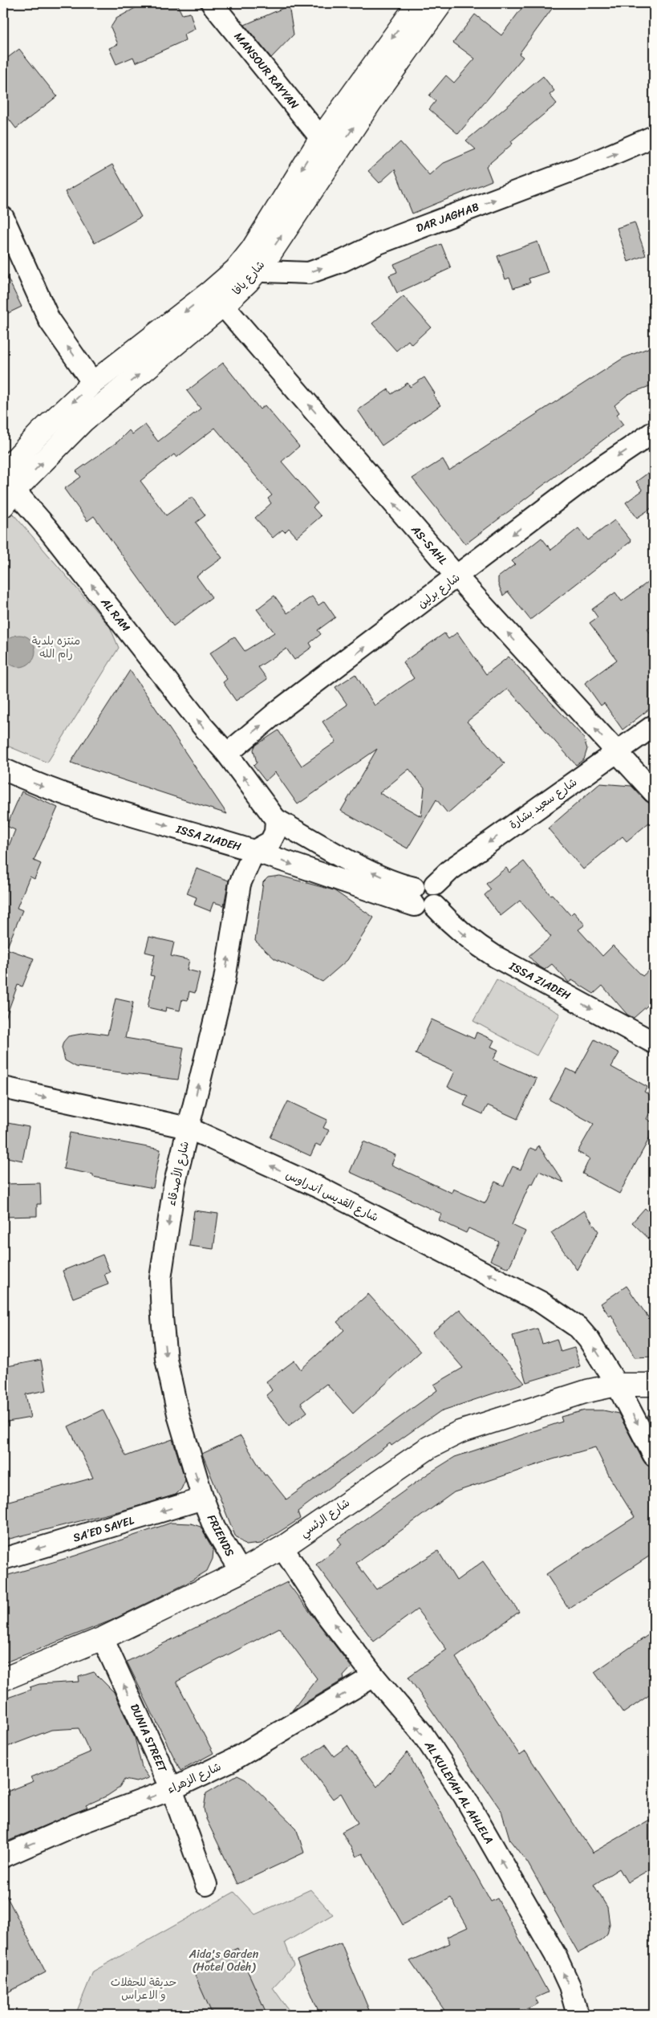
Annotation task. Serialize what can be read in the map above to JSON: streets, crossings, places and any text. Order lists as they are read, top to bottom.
{
  "streets": {
    "main road": ["شارع يافا", "شارع الرئسي"],
    "street": [
      "MANSOUR RAYYAN",
      "DAR JAGHAB",
      "AS-SAHL",
      "شارع برلين",
      "AL RAM",
      "شارع سعيد بشارة",
      "ISSA ZIADEH",
      "شارع الأصدقاء",
      "شارع القديس أندراوس",
      "SA’ED SAYEL",
      "FRIENDS",
      "DUNIA STREET",
      "شارع الزهراء",
      "AL KULEYAH AL AHLELA"
    ]
  },
  "crossings": [
    ["MANSOUR RAYYAN", "شارع يافا"],
    ["DAR JAGHAB", "شارع يافا"],
    ["شارع يافا", "AS-SAHL"],
    ["شارع يافا", "AL RAM"],
    ["AS-SAHL", "شارع برلين"],
    ["AS-SAHL", "شارع سعيد بشارة"],
    ["شارع برلين", "AL RAM"],
    ["شارع سعيد بشارة", "ISSA ZIADEH"],
    ["ISSA ZIADEH", "شارع الأصدقاء"],
    ["شارع الأصدقاء", "شارع القديس أندراوس"],
    ["شارع الأصدقاء", "SA’ED SAYEL"],
    ["شارع الأصدقاء", "FRIENDS"],
    ["شارع القديس أندراوس", "شارع الرئسي"],
    ["شارع الرئسي", "FRIENDS"],
    ["شارع الرئسي", "DUNIA STREET"],
    ["شارع الرئسي", "AL KULEYAH AL AHLELA"],
    ["SA’ED SAYEL", "FRIENDS"],
    ["DUNIA STREET", "شارع الزهراء"],
    ["شارع الزهراء", "AL KULEYAH AL AHLELA"]
  ],
  "one_way": [
    "DAR JAGHAB",
    "AS-SAHL",
    "AL RAM",
    "شارع سعيد بشارة",
    "ISSA ZIADEH",
    "SA’ED SAYEL",
    "DUNIA STREET",
    "شارع الزهراء",
    "AL KULEYAH AL AHLELA"
  ],
  "parks": ["منتزه بلدية رام الله", "Aida's Garden (Hotel Odeh)", "حديقة للحفلات و الاعراس"]
}
